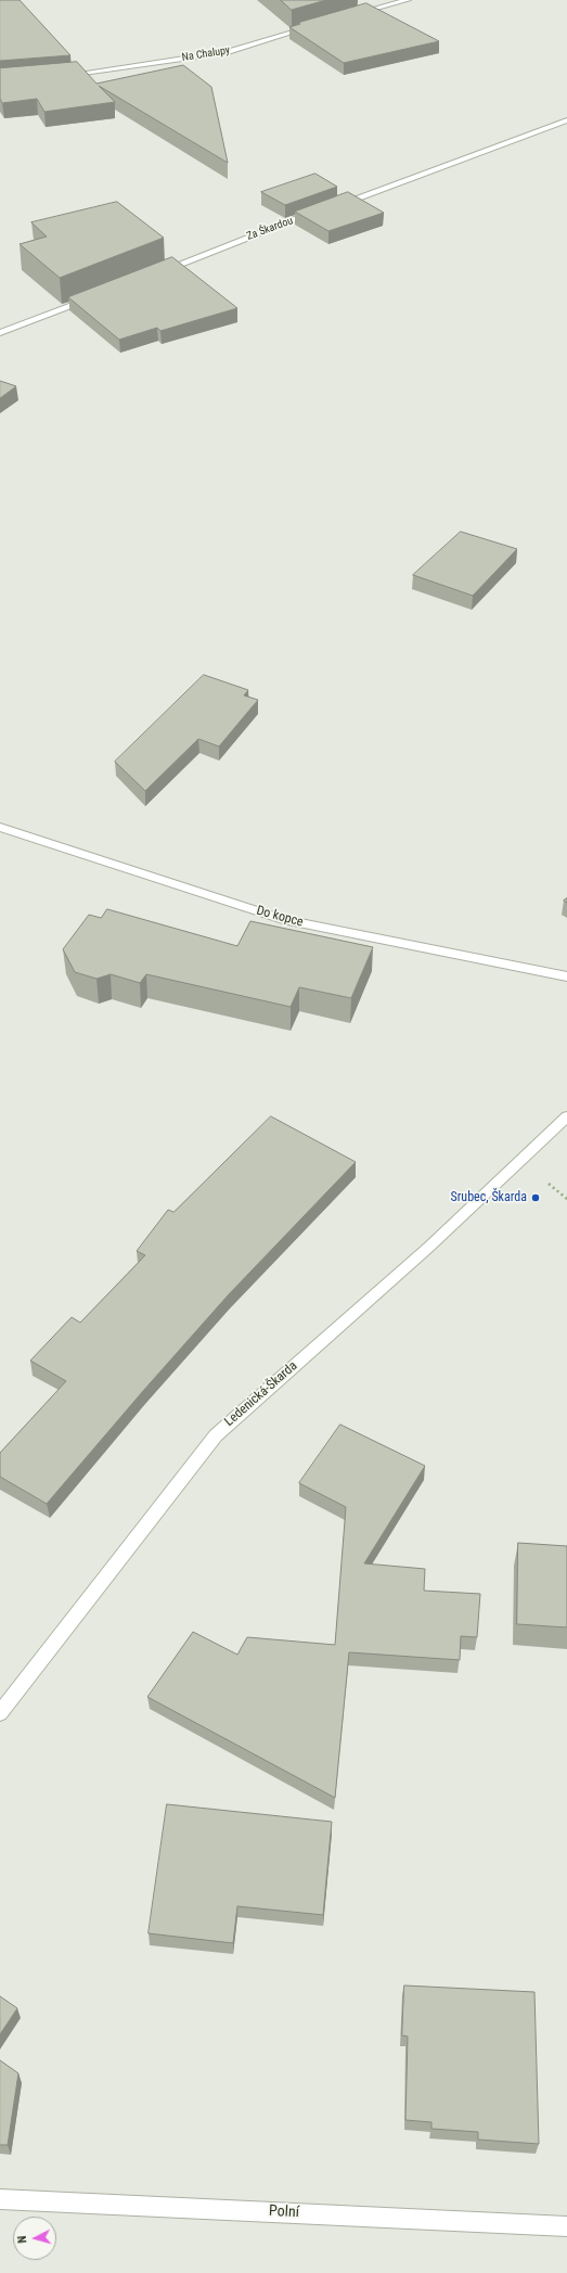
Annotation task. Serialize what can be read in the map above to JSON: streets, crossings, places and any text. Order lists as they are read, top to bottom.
{
  "streets": {
    "street": [
      "Na Chalupy",
      "Za Škardou",
      "Do kopce",
      "Ledenická-Škarda",
      "Polní"
    ]
  },
  "places": ["Srubec, Škarda"],
  "north": "left"
}
